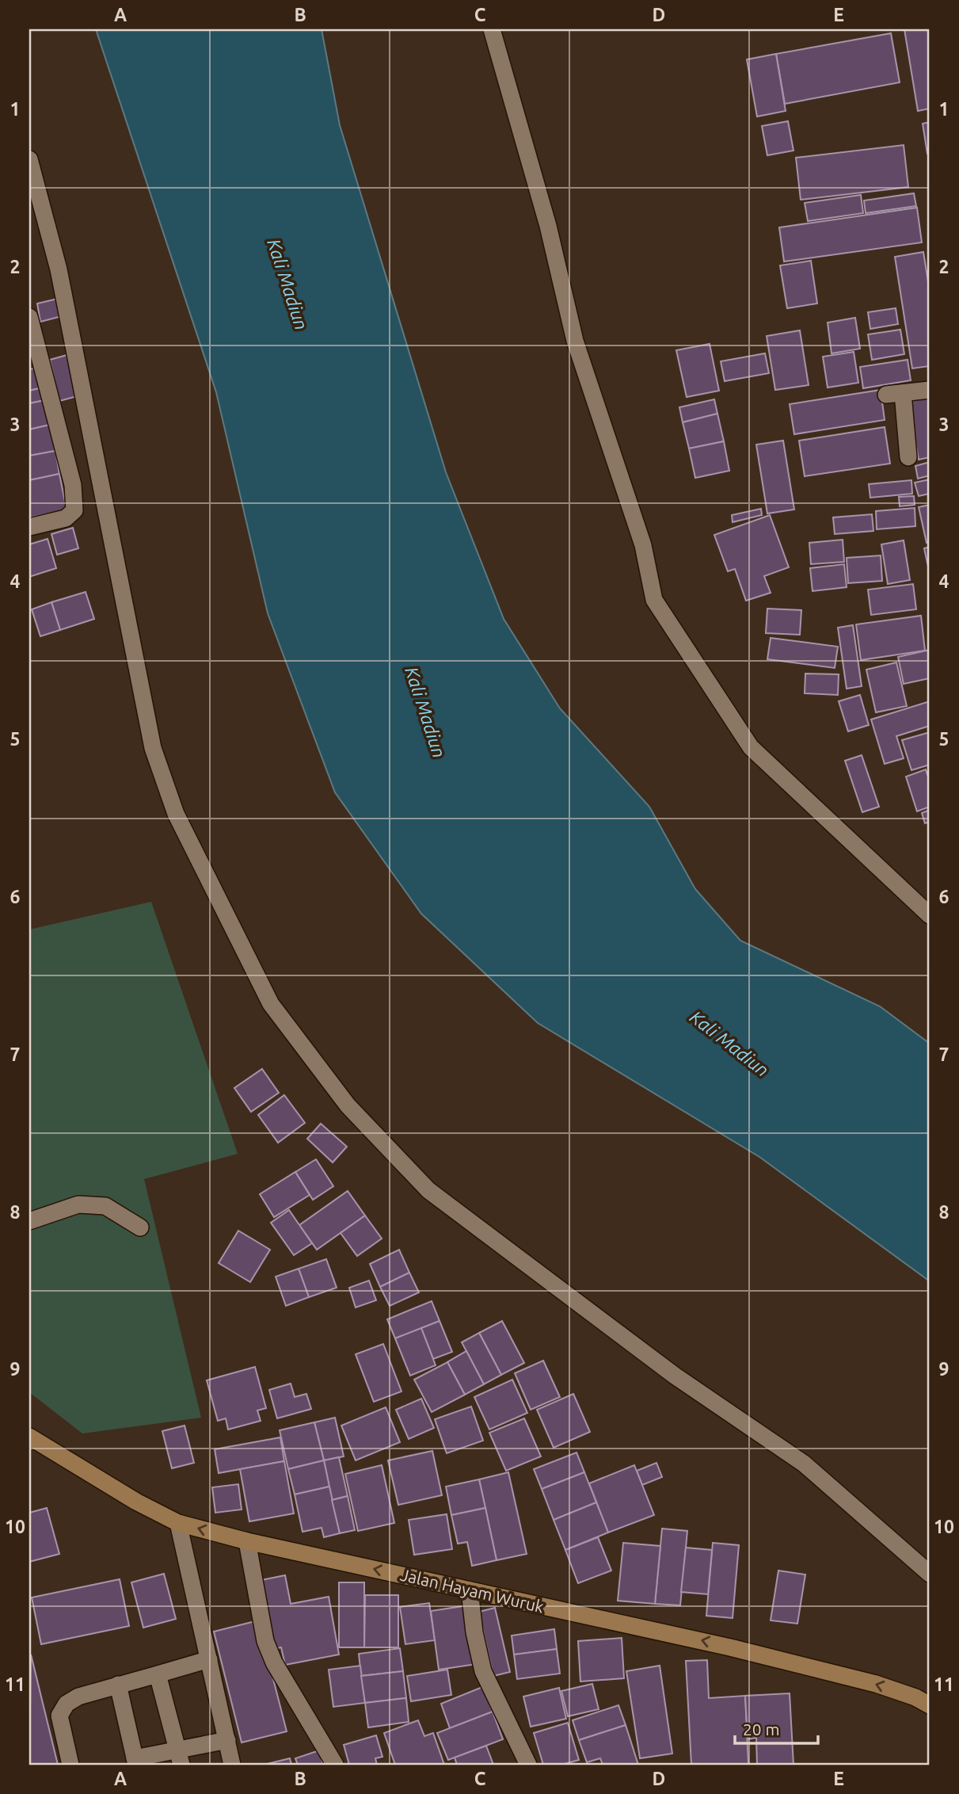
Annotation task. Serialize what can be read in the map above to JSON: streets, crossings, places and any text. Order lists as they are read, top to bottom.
{
  "streets": {
    "main road": ["Jalan Hayam Wuruk"]
  },
  "one_way": ["Jalan Hayam Wuruk"],
  "water": ["Kali Madiun"],
  "scale_bar": "20 m",
  "grid": {
    "columns": [
      "A",
      "B",
      "C",
      "D",
      "E"
    ],
    "rows": [
      "1",
      "2",
      "3",
      "4",
      "5",
      "6",
      "7",
      "8",
      "9",
      "10",
      "11"
    ]
  }
}
